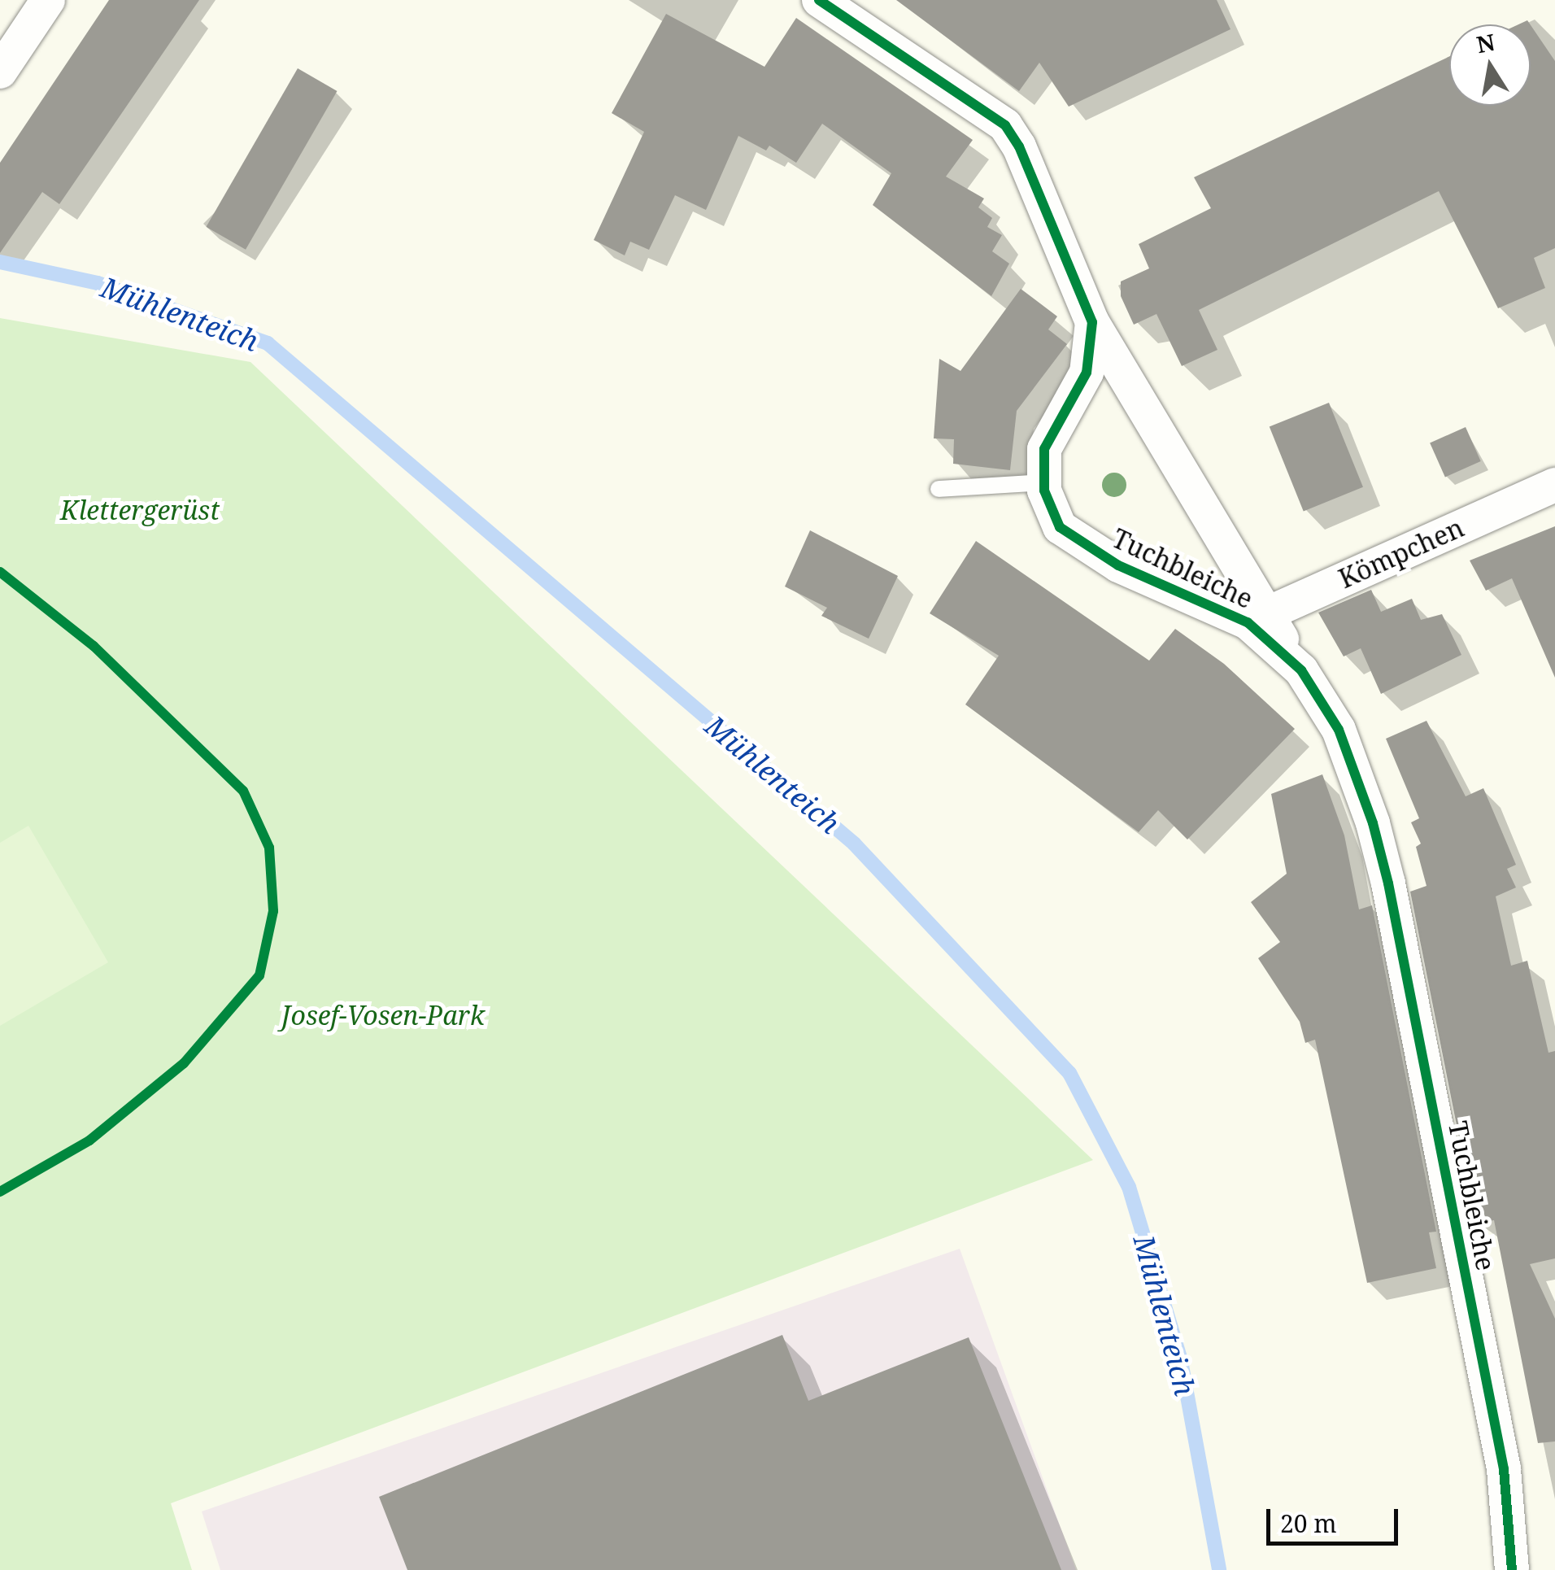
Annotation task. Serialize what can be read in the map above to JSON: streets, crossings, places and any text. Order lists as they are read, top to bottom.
{
  "streets": {
    "street": ["Kömpchen", "Tuchbleiche"]
  },
  "crossings": [
    ["Kömpchen", "Tuchbleiche"]
  ],
  "water": ["Mühlenteich"],
  "parks": ["Klettergerüst", "Josef-Vosen-Park"],
  "scale_bar": "20 m",
  "north": "top"
}
